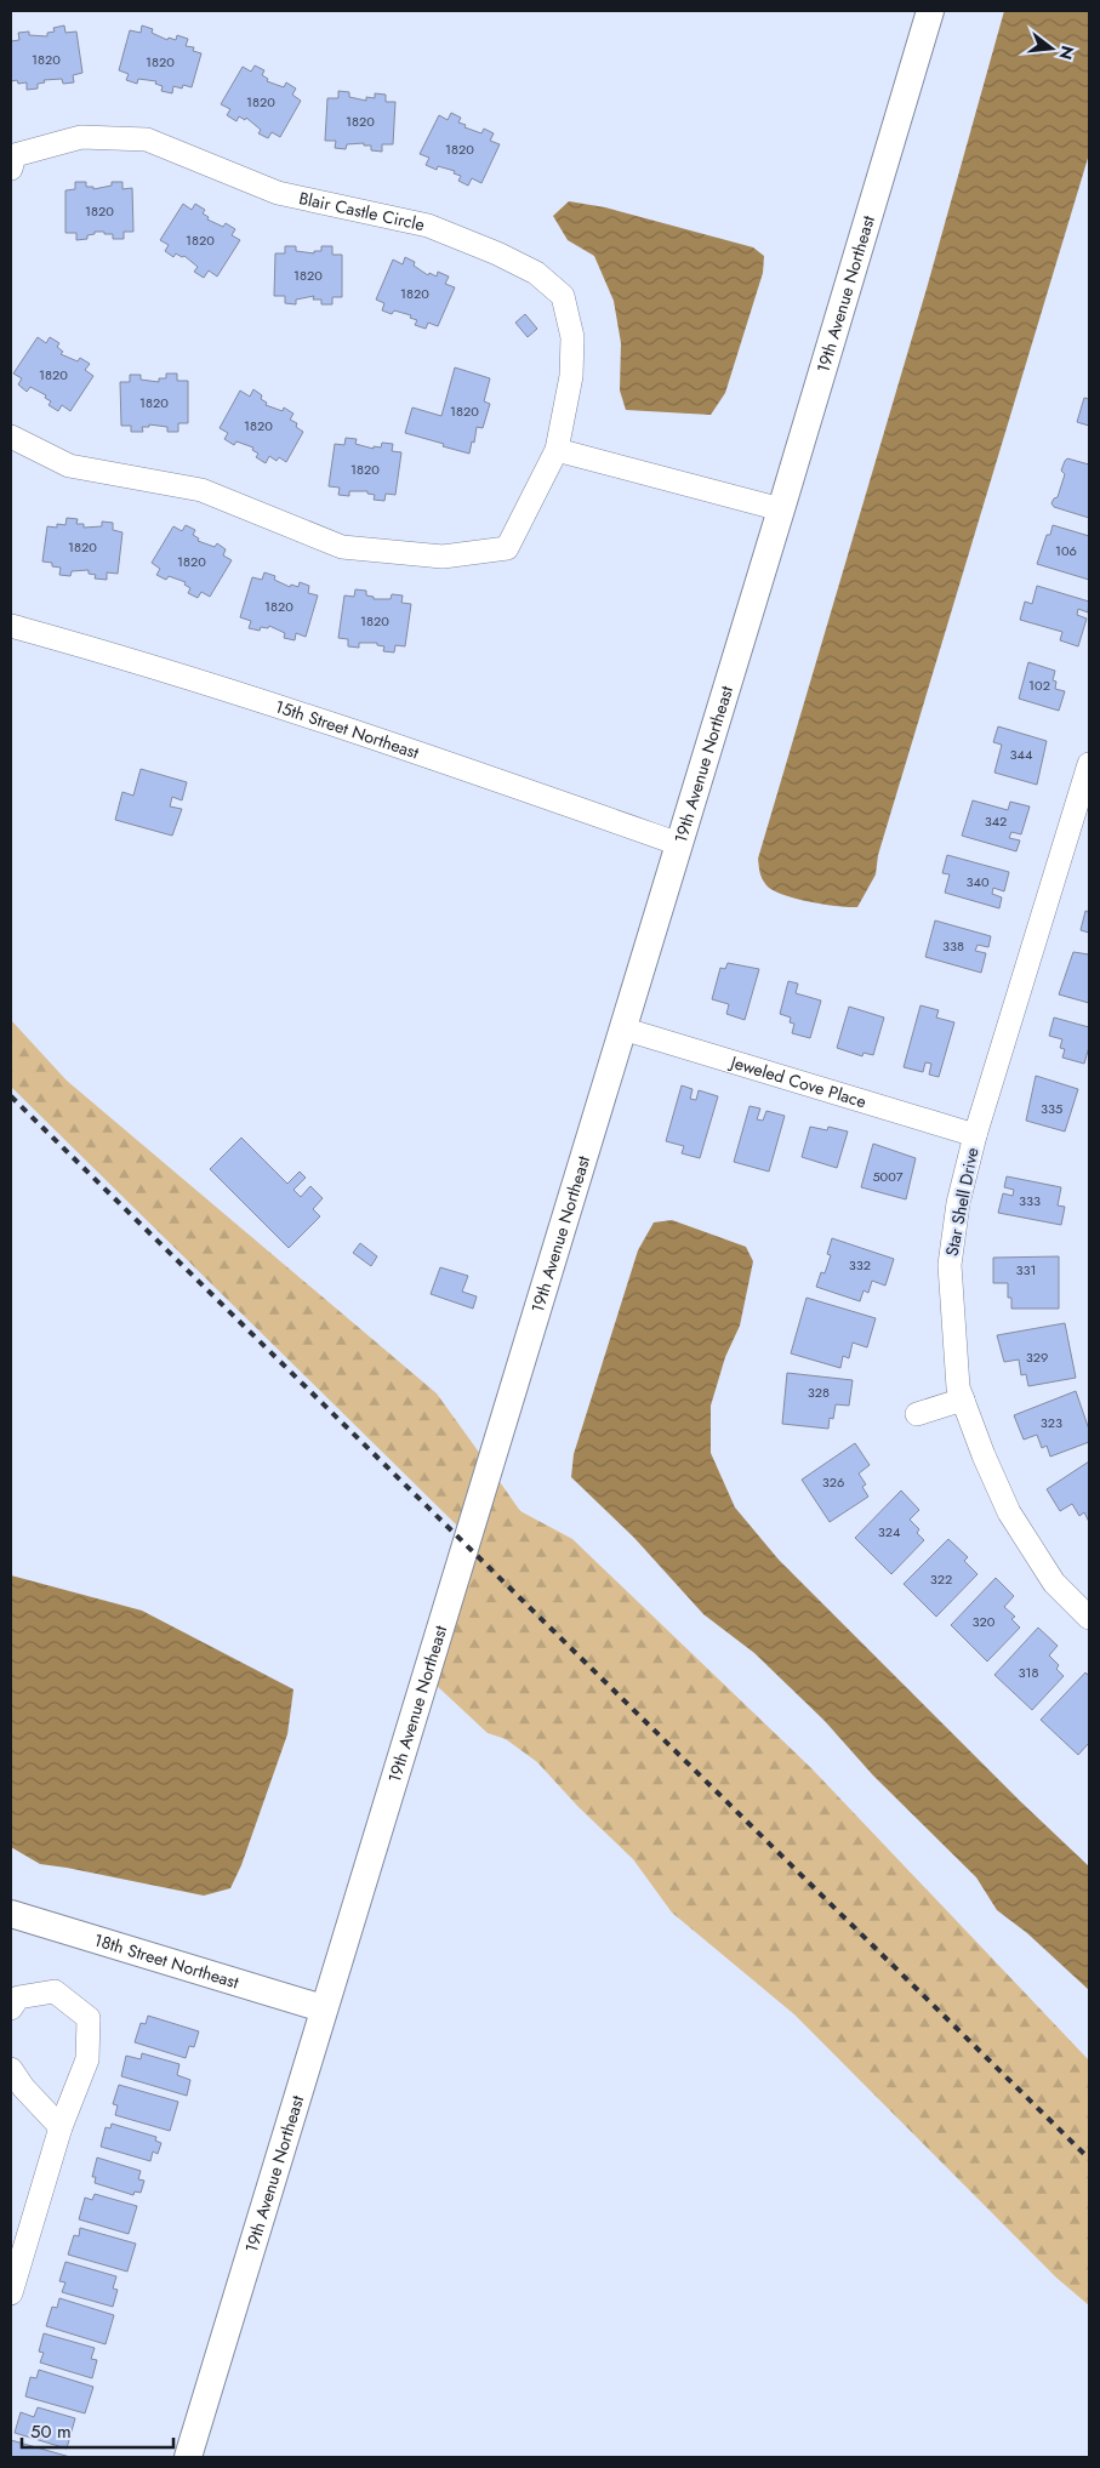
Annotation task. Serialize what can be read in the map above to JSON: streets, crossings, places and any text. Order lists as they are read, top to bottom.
{
  "streets": {
    "street": [
      "Blair Castle Circle",
      "19th Avenue Northeast",
      "15th Street Northeast",
      "Jeweled Cove Place",
      "Star Shell Drive",
      "18th Street Northeast"
    ]
  },
  "crossings": [
    ["19th Avenue Northeast", "15th Street Northeast"],
    ["19th Avenue Northeast", "Jeweled Cove Place"],
    ["19th Avenue Northeast", "18th Street Northeast"],
    ["Jeweled Cove Place", "Star Shell Drive"]
  ],
  "house_numbers": [
    "1820",
    "1820",
    "1820",
    "1820",
    "1820",
    "1820",
    "1820",
    "1820",
    "1820",
    "1820",
    "1820",
    "1820",
    "1820",
    "1820",
    "1820",
    "106",
    "1820",
    "1820",
    "1820",
    "102",
    "344",
    "342",
    "340",
    "338",
    "335",
    "5007",
    "333",
    "332",
    "331",
    "329",
    "328",
    "323",
    "326",
    "324",
    "322",
    "320",
    "318"
  ],
  "scale_bar": "50 m",
  "north": "right"
}
